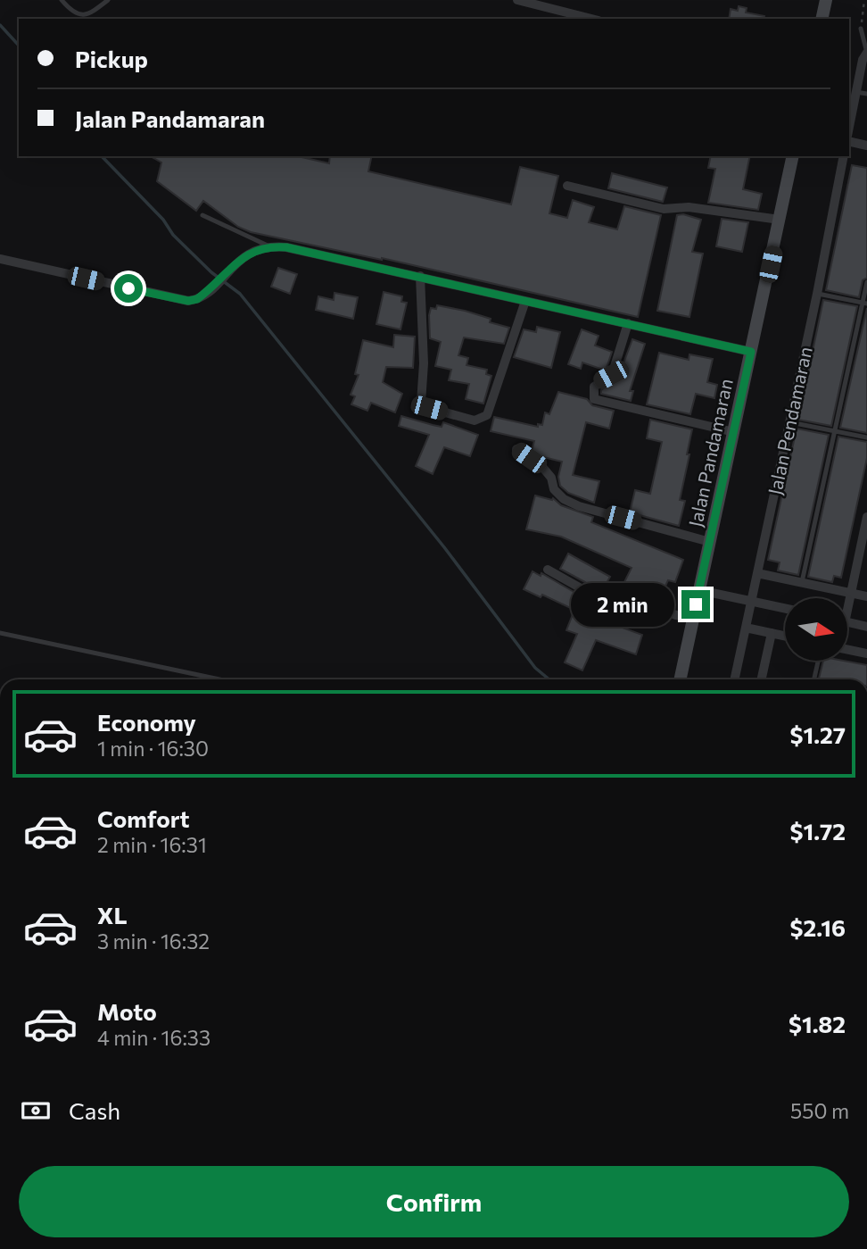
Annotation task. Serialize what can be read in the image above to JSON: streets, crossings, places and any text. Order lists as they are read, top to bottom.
{
  "streets": {
    "main road": ["Jalan Pandamaran"],
    "street": ["Jalan Pendamaran"]
  },
  "north": "right",
  "page": {
    "banner": ["Pickup", "Jalan Pandamaran"],
    "bubble": "2 min",
    "list": [
      {
        "name": "Economy",
        "note": "1 min · 16:30",
        "value": "$1.27"
      },
      {
        "name": "Comfort",
        "note": "2 min · 16:31",
        "value": "$1.72"
      },
      {
        "name": "XL",
        "note": "3 min · 16:32",
        "value": "$2.16"
      },
      {
        "name": "Moto",
        "note": "4 min · 16:33",
        "value": "$1.82"
      }
    ],
    "pay": ["Cash", "550 m"],
    "buttons": "Confirm"
  }
}
